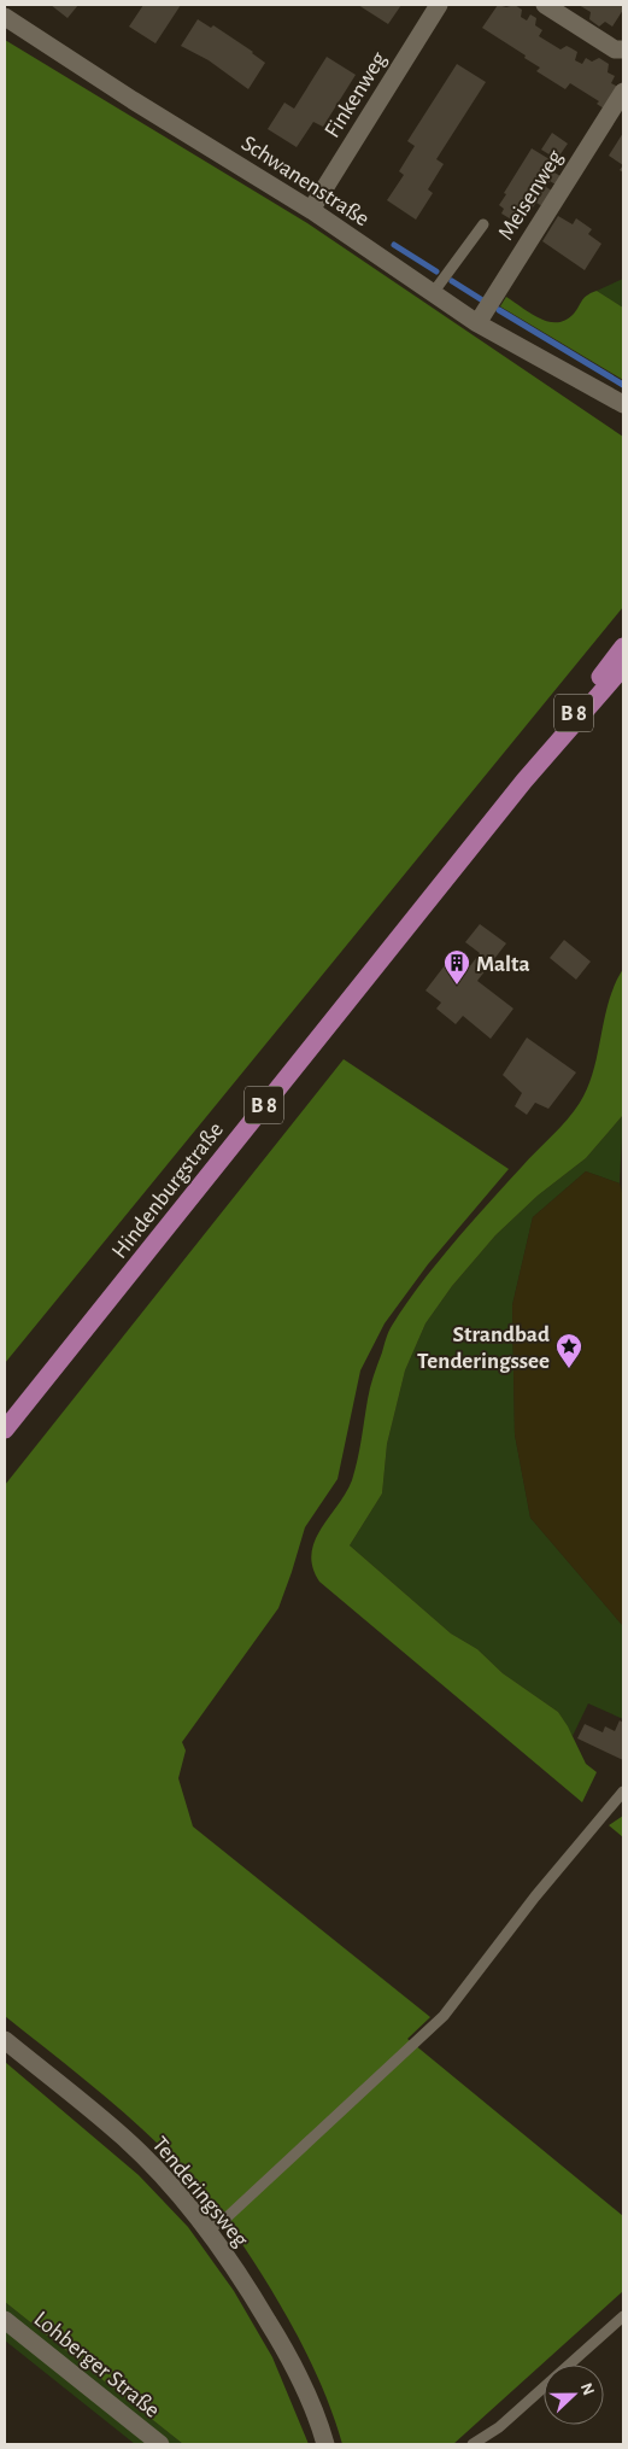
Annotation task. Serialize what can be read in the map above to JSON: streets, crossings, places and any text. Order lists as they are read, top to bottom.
{
  "streets": {
    "main road": ["B 8", "Hindenburgstraße"],
    "street": [
      "Finkenweg",
      "Schwanenstraße",
      "Meisenweg",
      "Tenderingsweg",
      "Lohberger Straße"
    ]
  },
  "crossings": [
    ["Finkenweg", "Schwanenstraße"],
    ["Schwanenstraße", "Meisenweg"]
  ],
  "places": {
    "building": ["Malta"],
    "place": ["Strandbad Tenderingssee"]
  },
  "north": "right"
}
